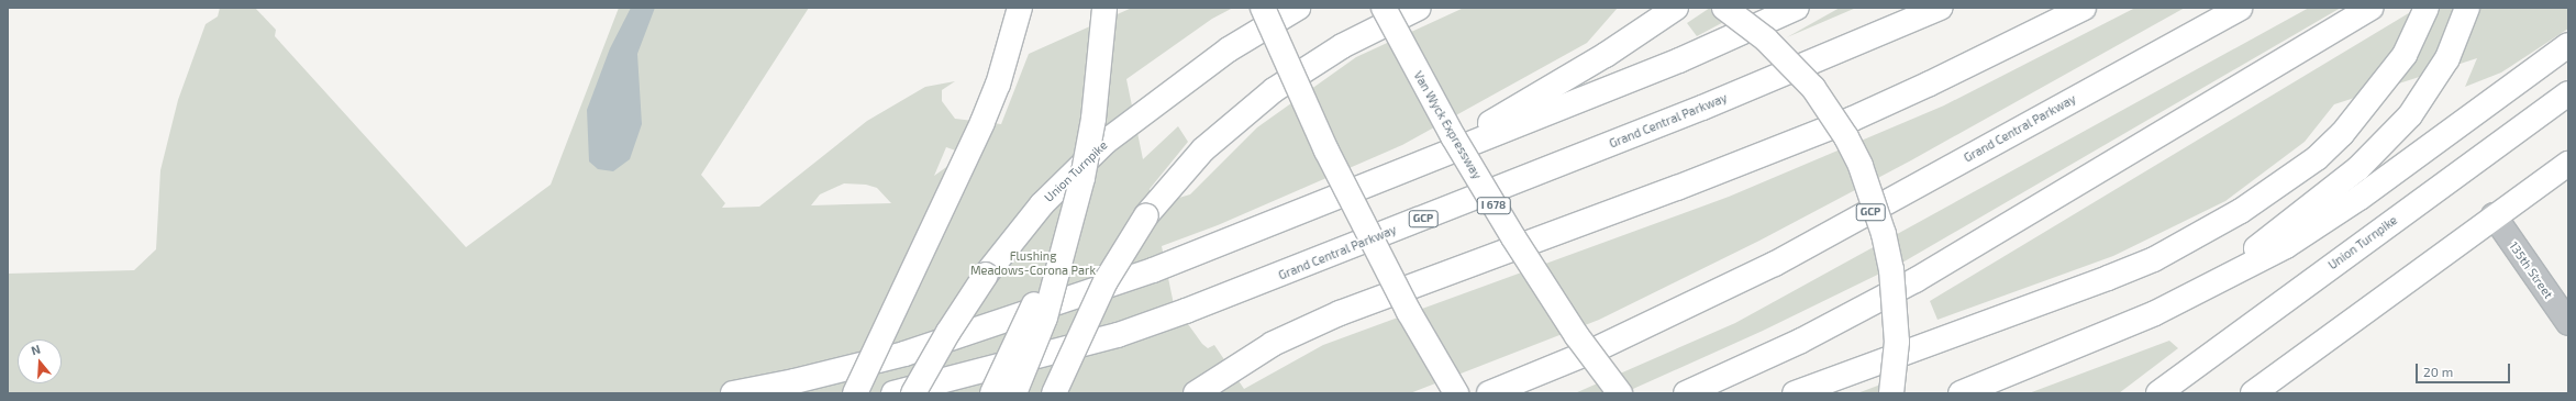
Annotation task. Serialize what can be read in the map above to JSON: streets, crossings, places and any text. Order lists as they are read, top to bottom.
{
  "streets": {
    "main road": [
      "Grand Central Parkway",
      "Van Wyck Expressway",
      "Union Turnpike",
      "I 678",
      "GCP"
    ],
    "street": ["135th Street"]
  },
  "parks": ["Flushing Meadows-Corona Park"],
  "scale_bar": "20 m",
  "north": "top"
}
